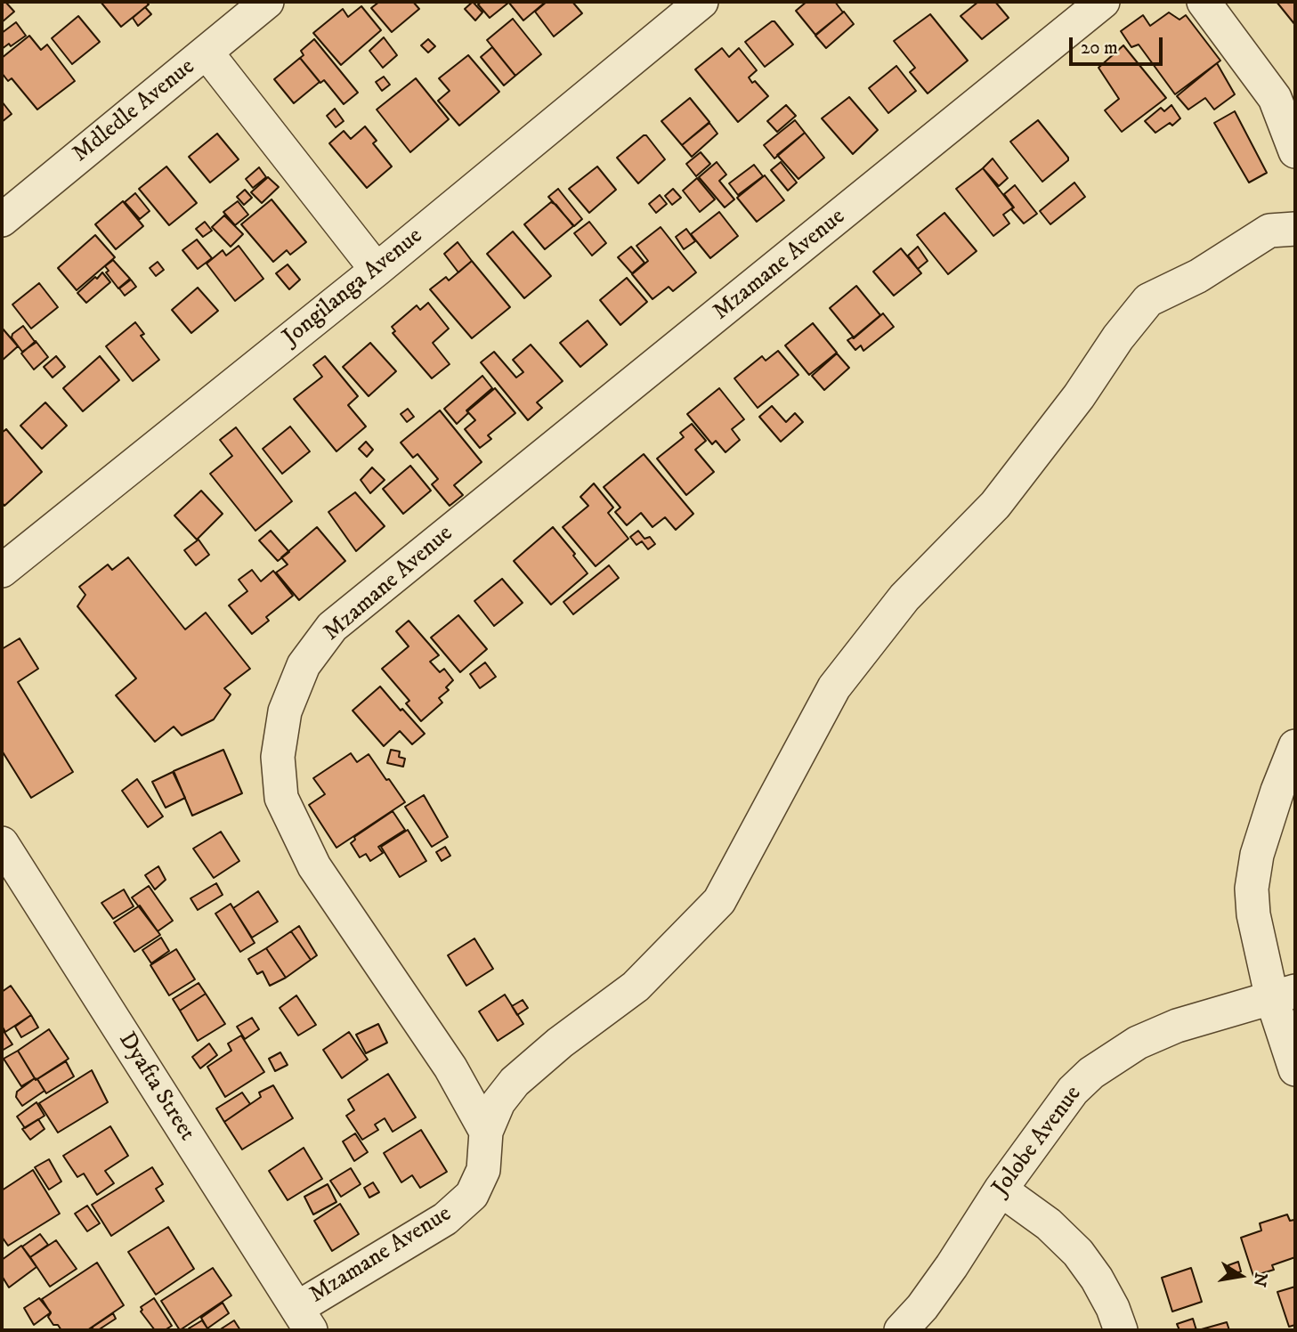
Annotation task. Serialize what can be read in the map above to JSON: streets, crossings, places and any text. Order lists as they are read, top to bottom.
{
  "streets": {
    "street": [
      "Mdledle Avenue",
      "Mzamane Avenue",
      "Jongilanga Avenue",
      "Dyafta Street",
      "Jolobe Avenue"
    ]
  },
  "crossings": [
    ["Mzamane Avenue", "Dyafta Street"]
  ],
  "scale_bar": "20 m",
  "north": "right"
}
